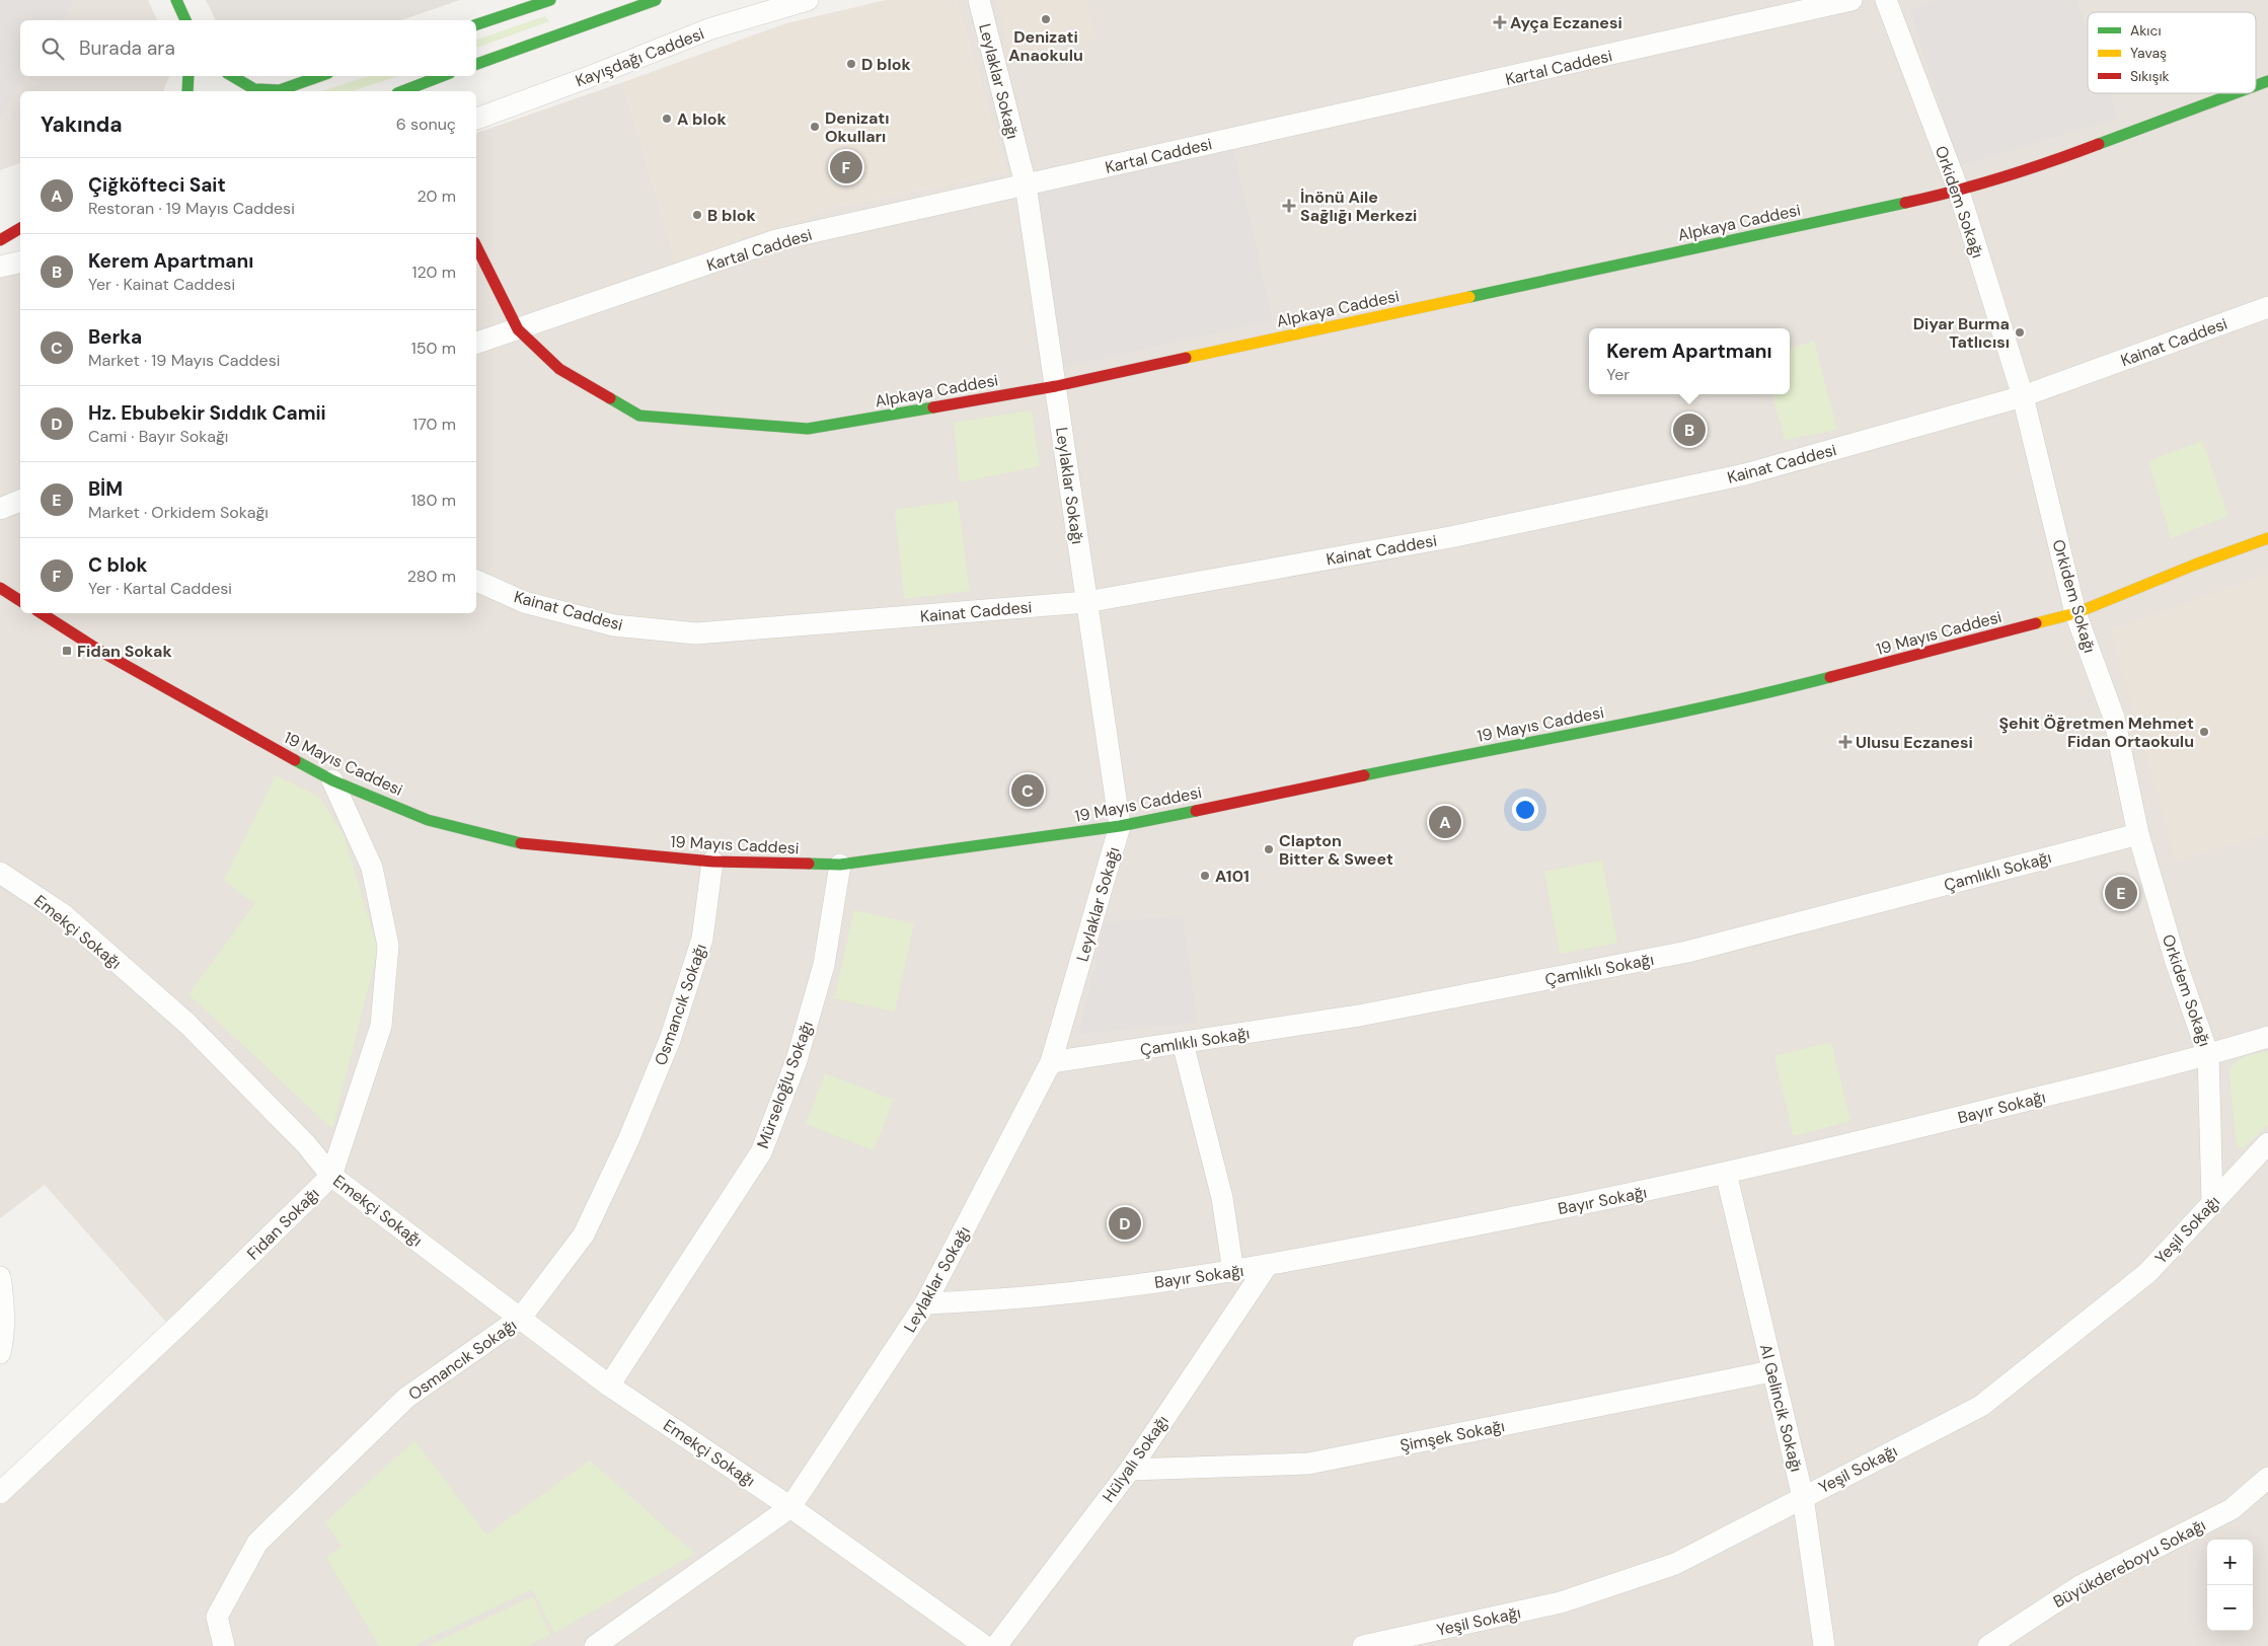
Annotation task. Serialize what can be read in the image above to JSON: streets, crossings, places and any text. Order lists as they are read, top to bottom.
{
  "streets": {
    "street": [
      "Kayışdağı Caddesi",
      "Kartal Caddesi",
      "Leylaklar Sokağı",
      "Orkidem Sokağı",
      "Alpkaya Caddesi",
      "Kainat Caddesi",
      "19 Mayıs Caddesi",
      "Çamlıklı Sokağı",
      "Emekçi Sokağı",
      "Osmancık Sokağı",
      "Mürseloğlu Sokağı",
      "Bayır Sokağı",
      "Fidan Sokağı",
      "Yeşil Sokağı",
      "Al Gelincik Sokağı",
      "Şimşek Sokağı",
      "Hülyalı Sokağı",
      "Büyükdereboyu Sokağı"
    ]
  },
  "crossings": [
    ["Kartal Caddesi", "Leylaklar Sokağı"],
    ["Kartal Caddesi", "Alpkaya Caddesi"],
    ["Leylaklar Sokağı", "Alpkaya Caddesi"],
    ["Leylaklar Sokağı", "Kainat Caddesi"],
    ["Leylaklar Sokağı", "19 Mayıs Caddesi"],
    ["Leylaklar Sokağı", "Çamlıklı Sokağı"],
    ["Leylaklar Sokağı", "Emekçi Sokağı"],
    ["Leylaklar Sokağı", "Bayır Sokağı"],
    ["Orkidem Sokağı", "Alpkaya Caddesi"],
    ["Orkidem Sokağı", "Kainat Caddesi"],
    ["Orkidem Sokağı", "19 Mayıs Caddesi"],
    ["Orkidem Sokağı", "Çamlıklı Sokağı"],
    ["Orkidem Sokağı", "Bayır Sokağı"],
    ["Orkidem Sokağı", "Yeşil Sokağı"],
    ["19 Mayıs Caddesi", "Osmancık Sokağı"],
    ["19 Mayıs Caddesi", "Mürseloğlu Sokağı"],
    ["19 Mayıs Caddesi", "Fidan Sokağı"],
    ["Emekçi Sokağı", "Osmancık Sokağı"],
    ["Emekçi Sokağı", "Mürseloğlu Sokağı"],
    ["Emekçi Sokağı", "Fidan Sokağı"],
    ["Bayır Sokağı", "Al Gelincik Sokağı"],
    ["Bayır Sokağı", "Hülyalı Sokağı"],
    ["Yeşil Sokağı", "Al Gelincik Sokağı"],
    ["Al Gelincik Sokağı", "Şimşek Sokağı"],
    ["Şimşek Sokağı", "Hülyalı Sokağı"]
  ],
  "places": {
    "other": [
      "Denizati Anaokulu",
      "D blok",
      "A blok",
      "Denizatı Okulları",
      "B blok",
      "Diyar Burma Tatlıcısı",
      "Şehit Öğretmen Mehmet Fidan Ortaokulu",
      "Clapton Bitter & Sweet",
      "A101"
    ],
    "health": ["Ayça Eczanesi", "İnönü Aile Sağlığı Merkezi", "Ulusu Eczanesi"],
    "transit": ["Fidan Sokak"]
  },
  "legend": ["Akıcı", "Yavaş", "Sıkışık"],
  "page": {
    "search": "Burada ara",
    "heading": ["Yakında", "6 sonuç"],
    "pins": [
      "F",
      "B",
      "C",
      "A",
      "E",
      "D"
    ],
    "list": [
      {
        "mark": "A",
        "name": "Çiğköfteci Sait",
        "note": "Restoran · 19 Mayıs Caddesi",
        "value": "20 m"
      },
      {
        "mark": "B",
        "name": "Kerem Apartmanı",
        "note": "Yer · Kainat Caddesi",
        "value": "120 m"
      },
      {
        "mark": "C",
        "name": "Berka",
        "note": "Market · 19 Mayıs Caddesi",
        "value": "150 m"
      },
      {
        "mark": "D",
        "name": "Hz. Ebubekir Sıddık Camii",
        "note": "Cami · Bayır Sokağı",
        "value": "170 m"
      },
      {
        "mark": "E",
        "name": "BİM",
        "note": "Market · Orkidem Sokağı",
        "value": "180 m"
      },
      {
        "mark": "F",
        "name": "C blok",
        "note": "Yer · Kartal Caddesi",
        "value": "280 m"
      }
    ],
    "popup": ["Kerem Apartmanı", "Yer"],
    "map_buttons": ["+", "−"]
  }
}
